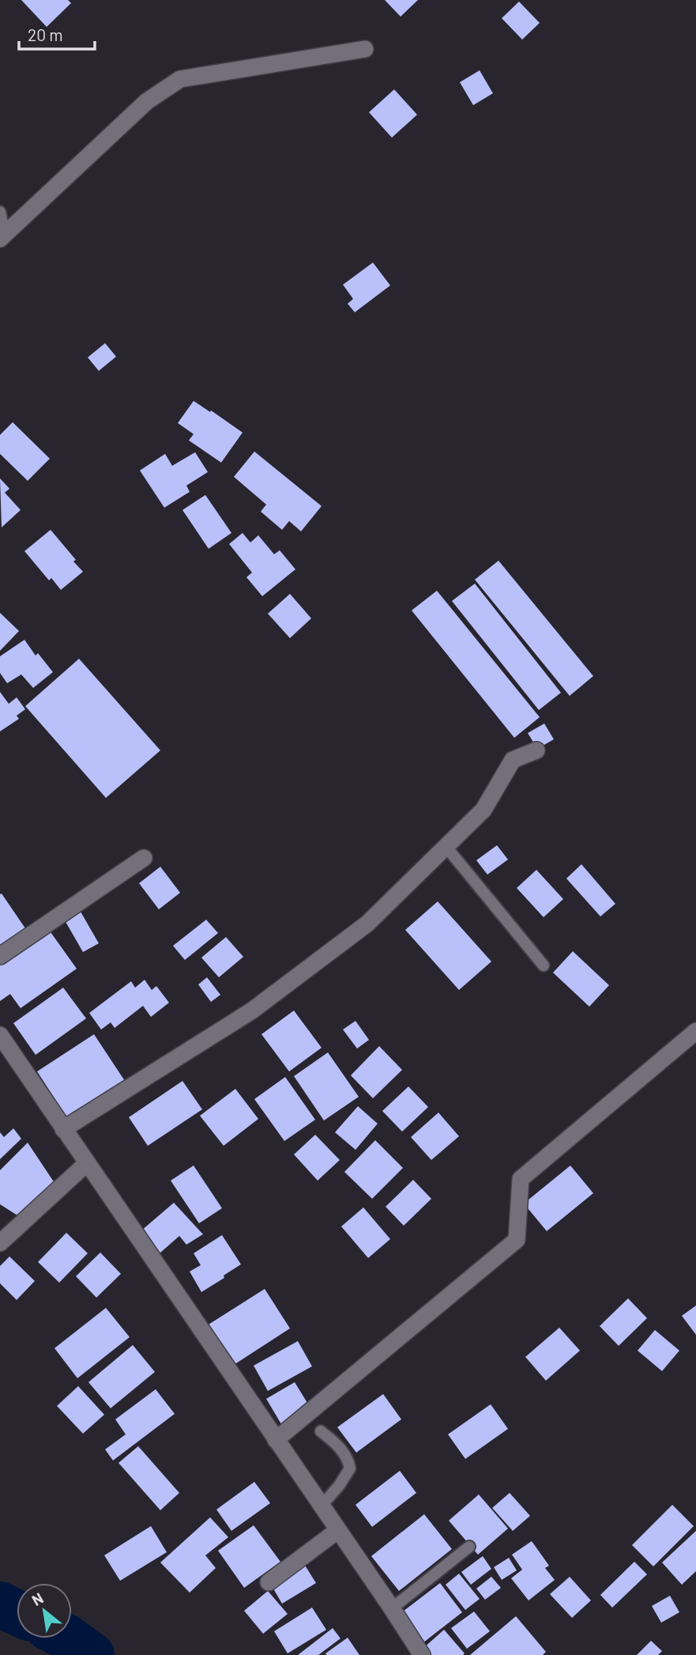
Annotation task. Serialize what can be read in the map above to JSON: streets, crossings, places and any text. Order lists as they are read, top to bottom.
{
  "scale_bar": "20 m",
  "north": "top left"
}
